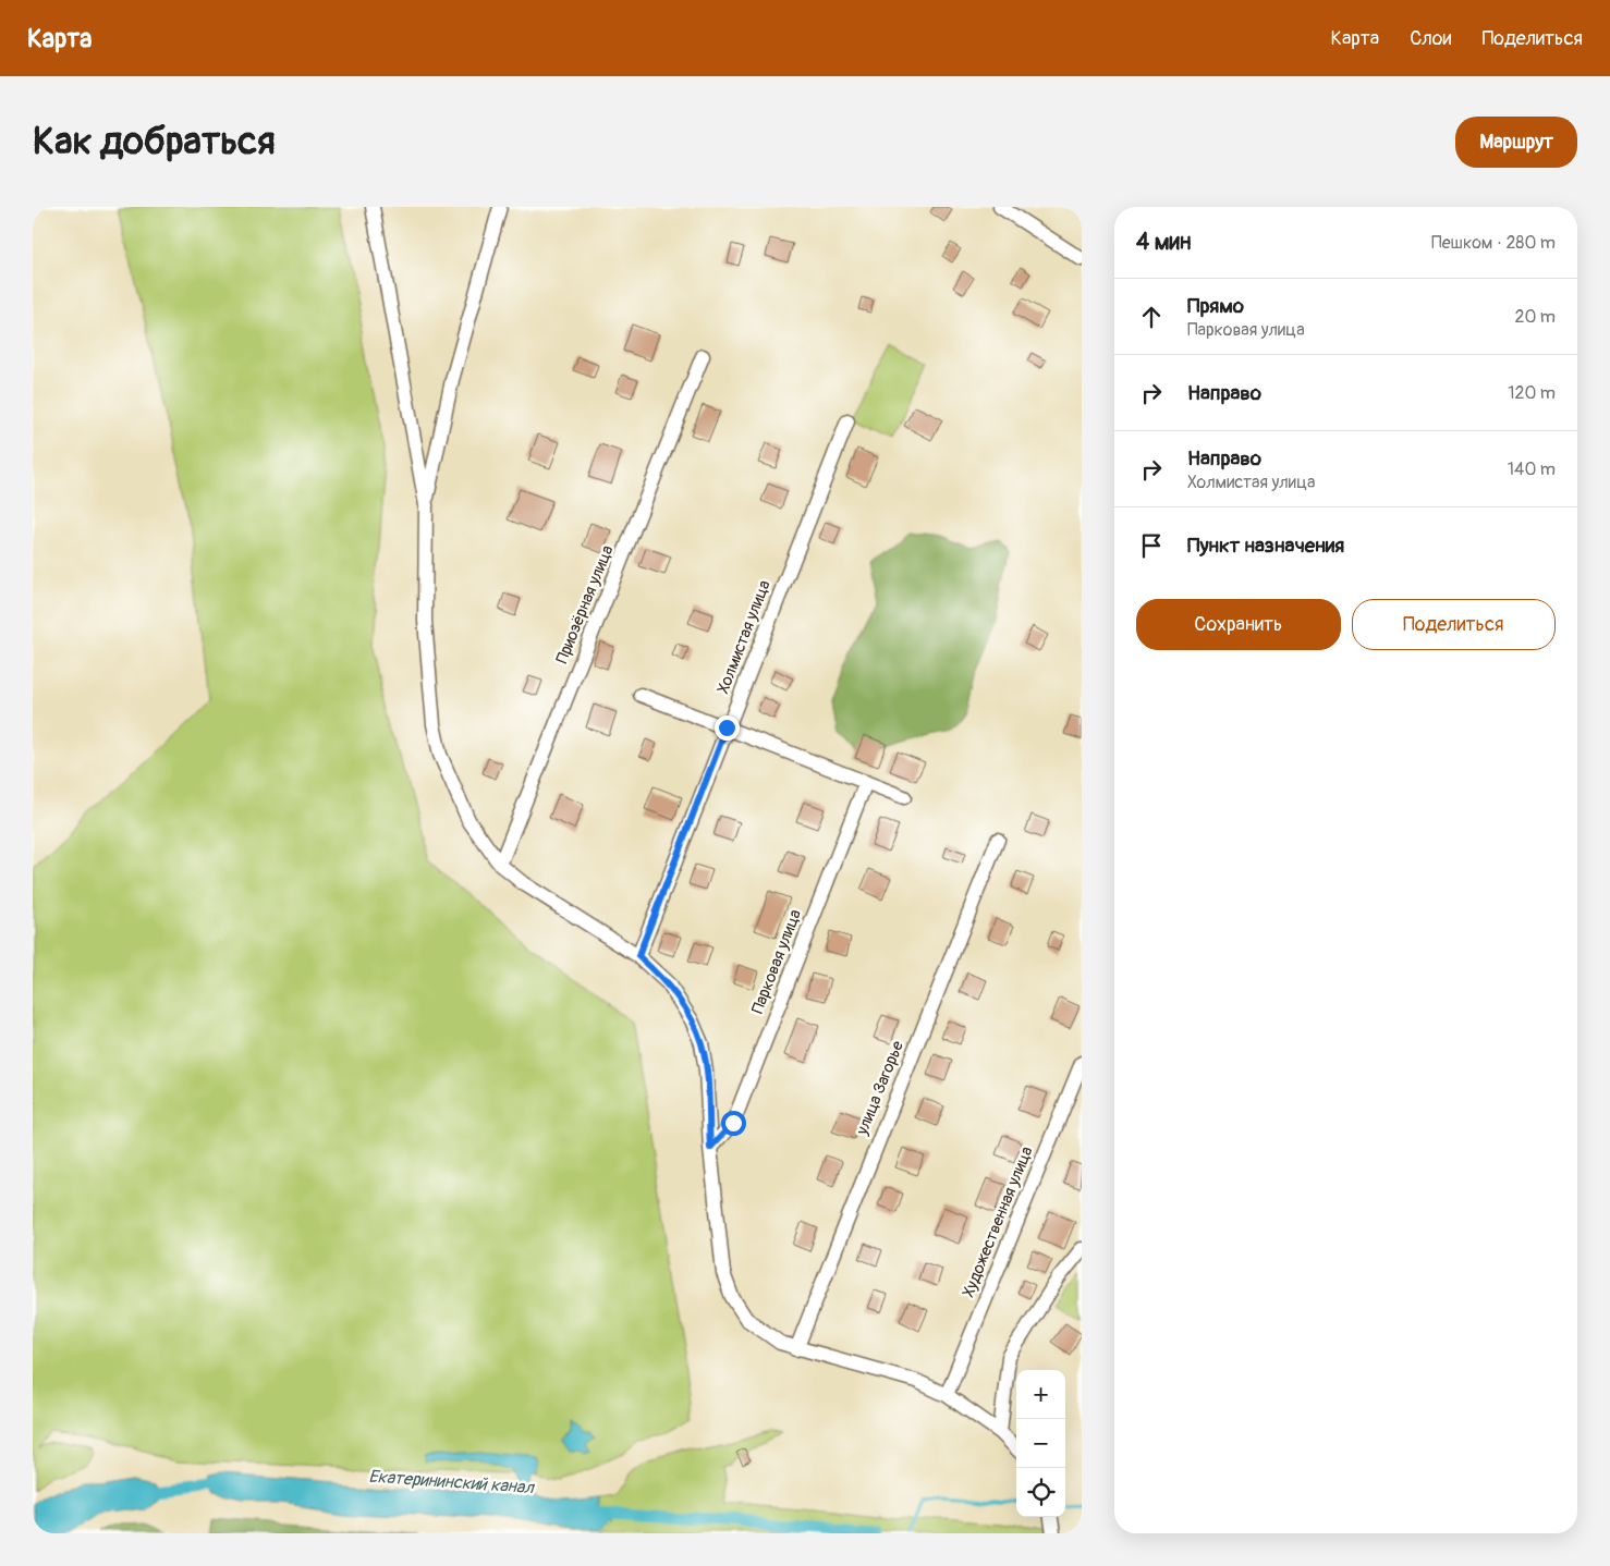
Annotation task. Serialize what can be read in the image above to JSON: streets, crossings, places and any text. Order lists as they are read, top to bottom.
{
  "streets": {
    "street": [
      "Приозёрная улица",
      "Холмистая улица",
      "Парковая улица",
      "улица Загорье",
      "Художественная улица"
    ]
  },
  "water": ["Екатерининский канал"],
  "page": {
    "header": "Карта",
    "nav": ["Карта", "Слои", "Поделиться"],
    "buttons": [
      "Маршрут",
      ["Сохранить", "Поделиться"]
    ],
    "title": "Как добраться",
    "heading": ["4 мин", "Пешком · 280 m"],
    "list": [
      ["Прямо", "Парковая улица", "20 m"],
      ["Направо", "120 m"],
      ["Направо", "Холмистая улица", "140 m"],
      "Пункт назначения"
    ],
    "map_buttons": ["+", "−"]
  }
}
